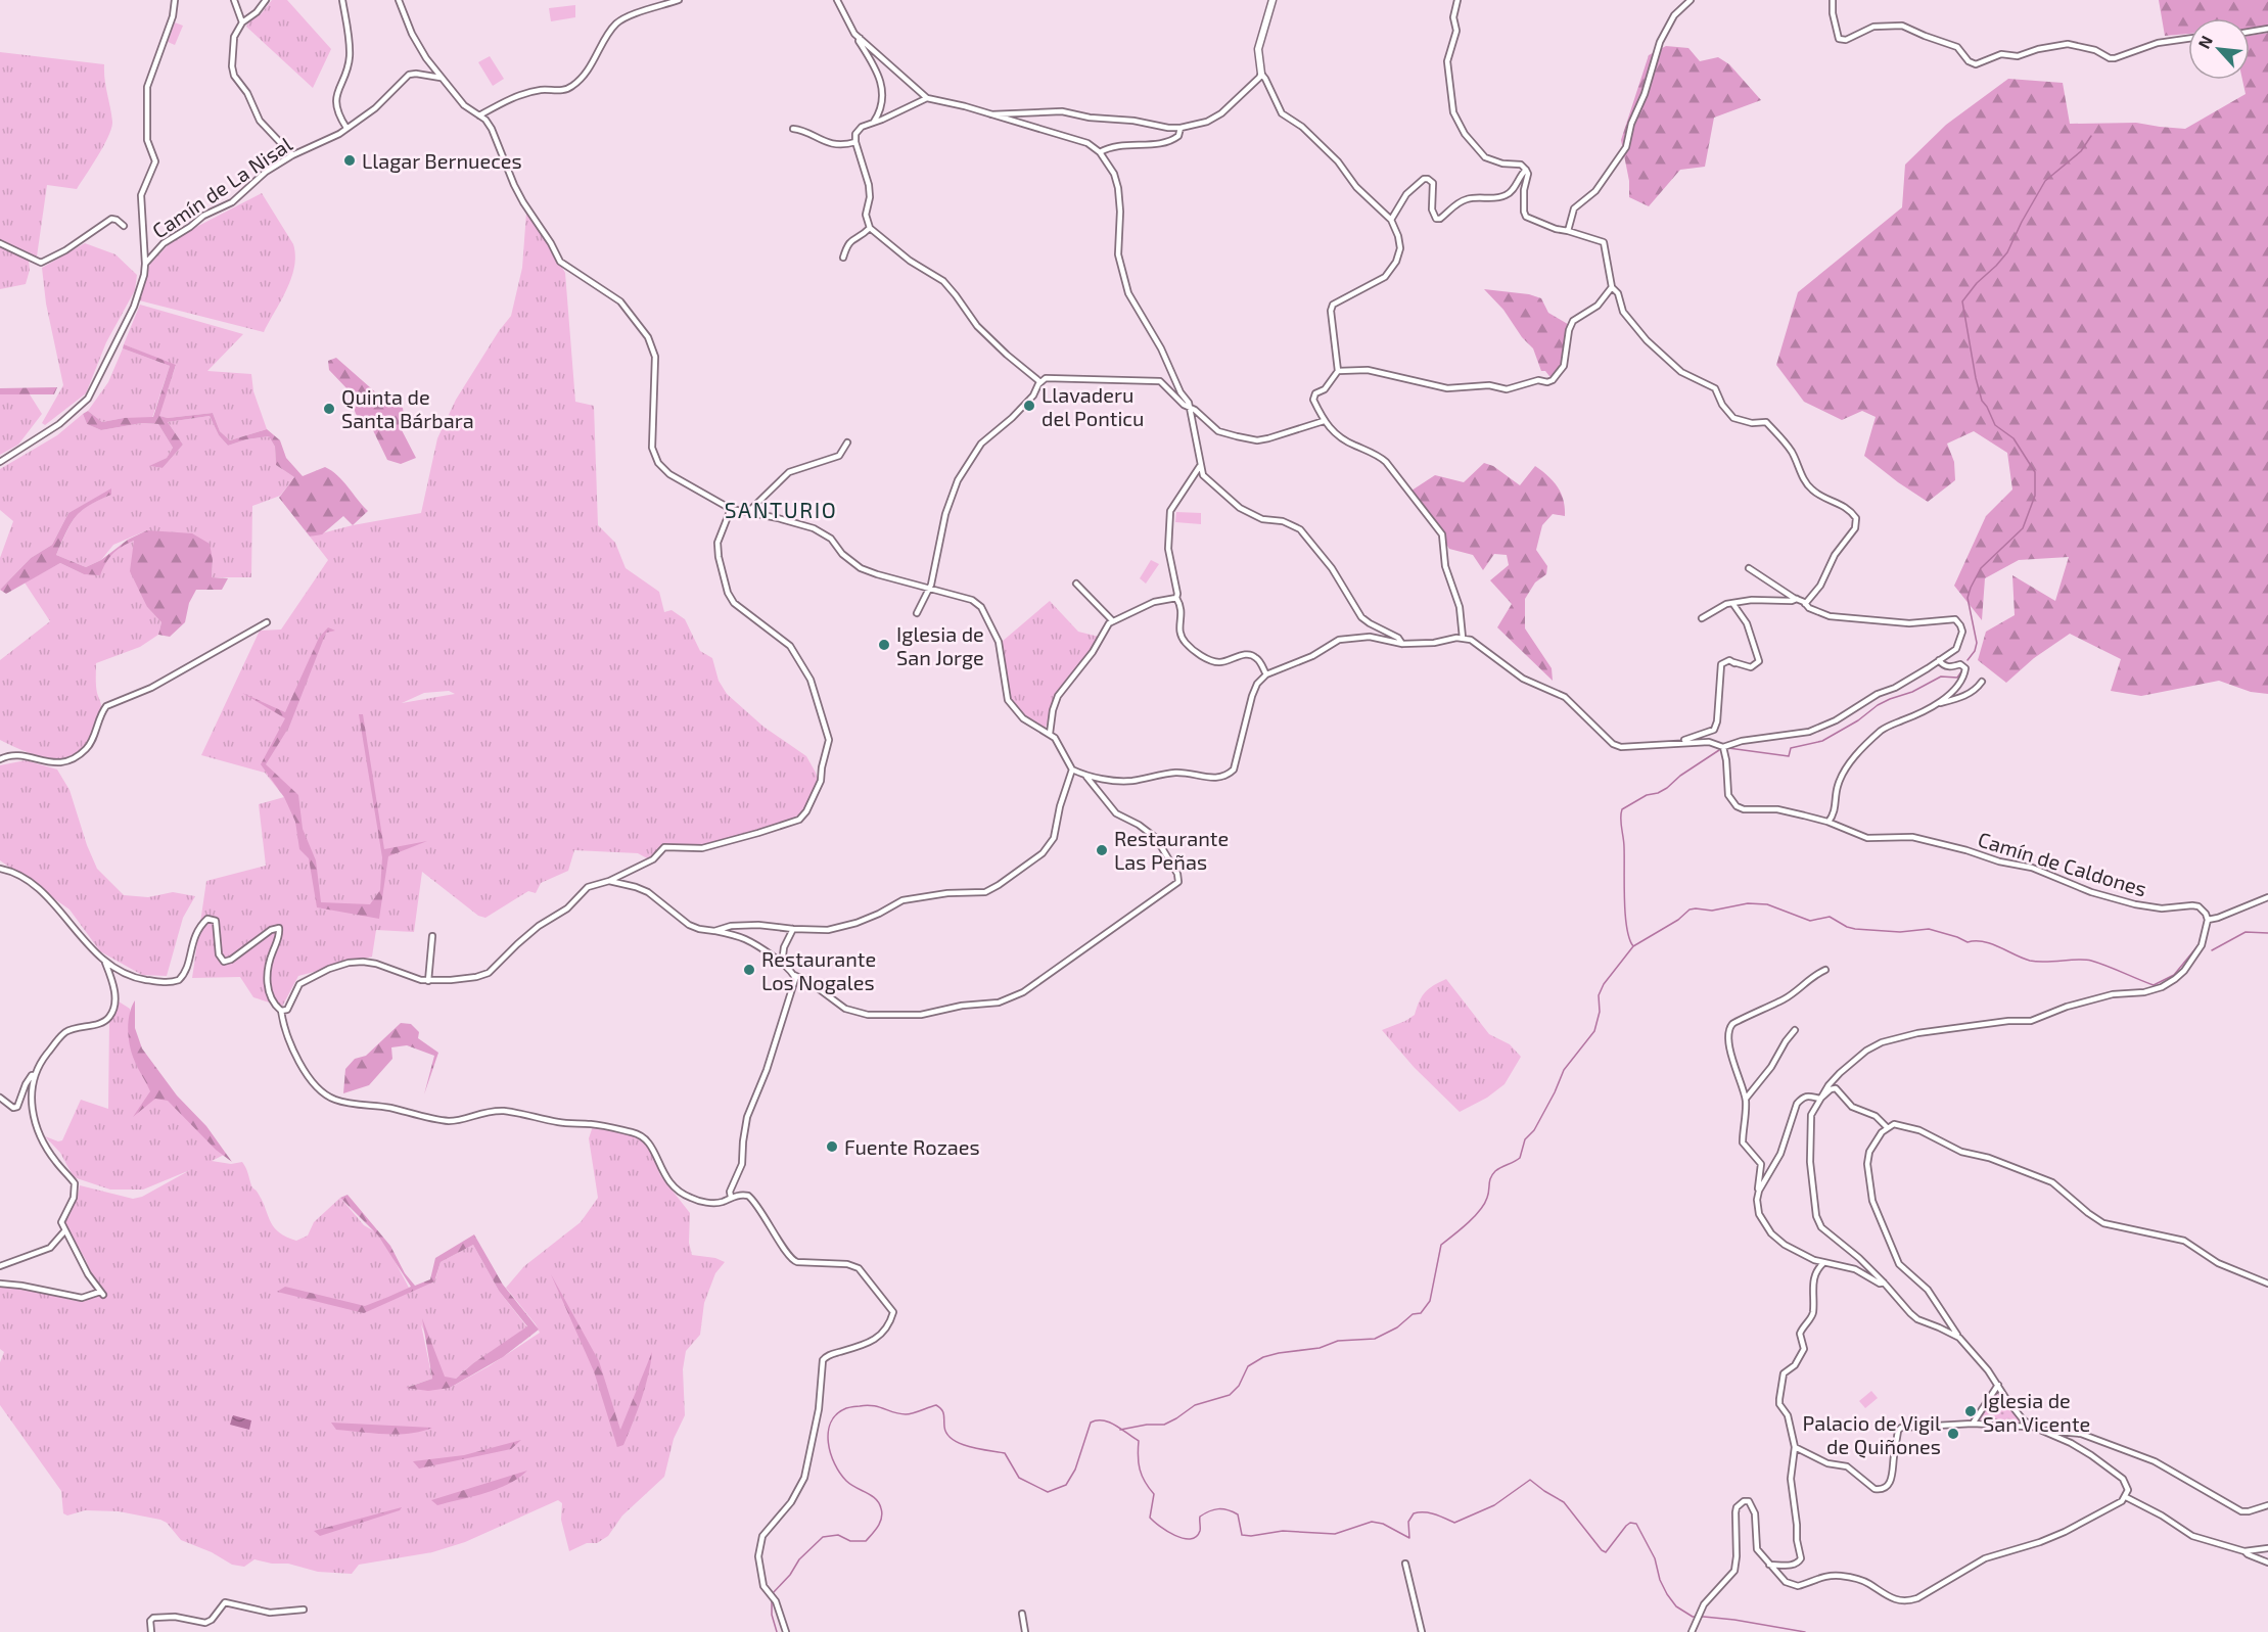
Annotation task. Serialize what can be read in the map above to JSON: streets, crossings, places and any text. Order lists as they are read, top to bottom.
{
  "streets": {
    "street": ["Camín de La Nisal", "Camín de Caldones"]
  },
  "districts": ["SANTURIO"],
  "places": [
    "Llagar Bernueces",
    "Llavaderu del Ponticu",
    "Quinta de Santa Bárbara",
    "Iglesia de San Jorge",
    "Restaurante Las Peñas",
    "Restaurante Los Nogales",
    "Fuente Rozaes",
    "Iglesia de San Vicente",
    "Palacio de Vigil de Quiñones"
  ],
  "north": "top left"
}
